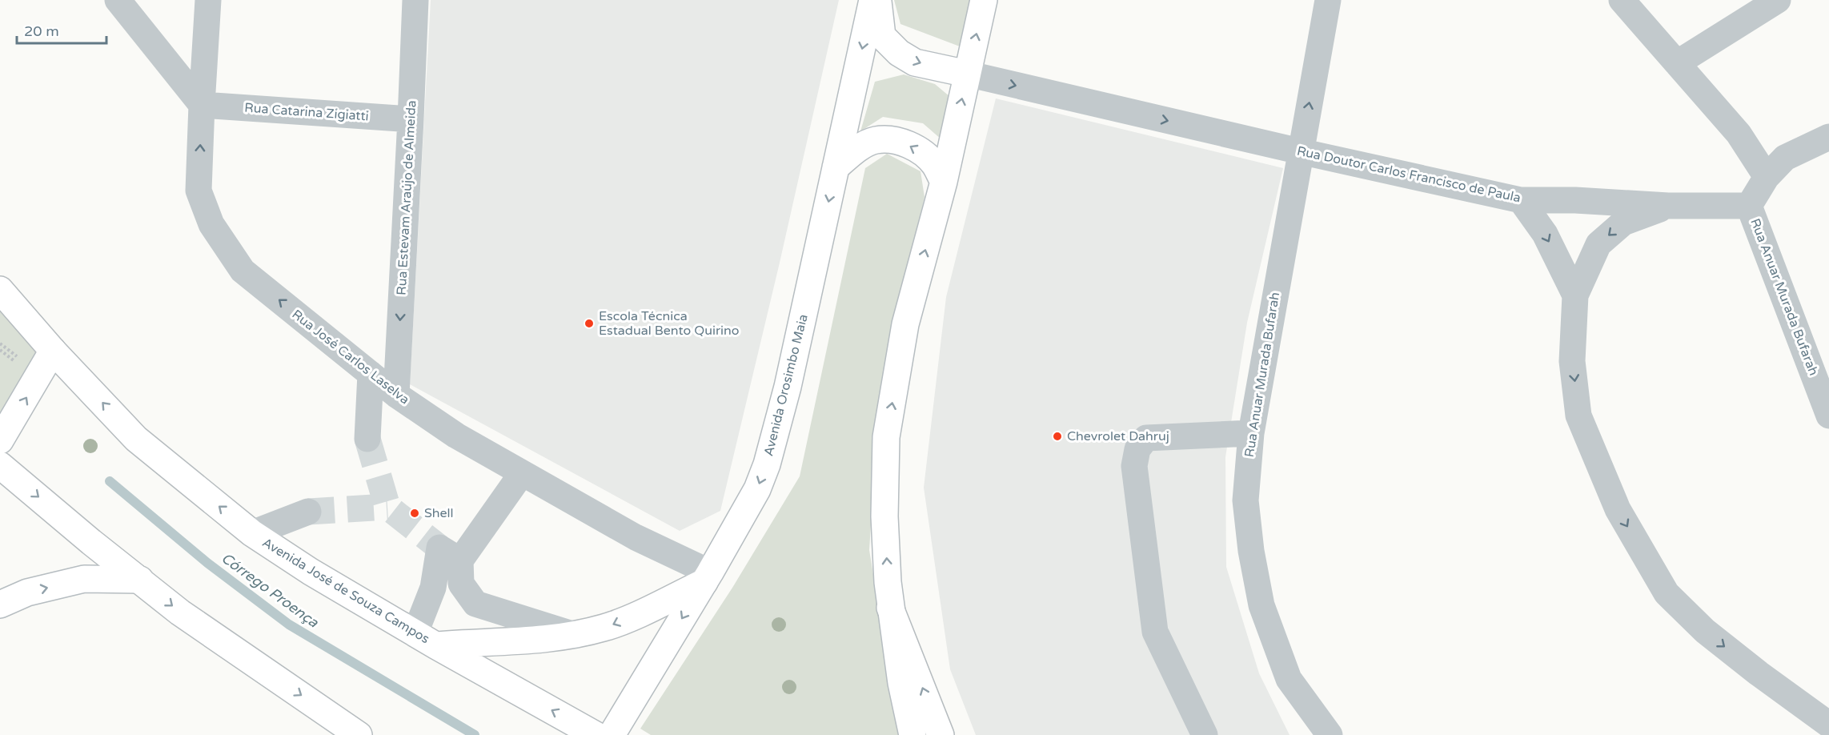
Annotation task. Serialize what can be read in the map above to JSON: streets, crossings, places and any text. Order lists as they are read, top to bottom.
{
  "streets": {
    "main road": ["Avenida Orosimbo Maia", "Avenida José de Souza Campos"],
    "street": [
      "Rua Catarina Zigiatti",
      "Rua Doutor Carlos Francisco de Paula",
      "Rua Estevam Araújo de Almeida",
      "Rua Anuar Murada Bufarah",
      "Rua José Carlos Laselva"
    ]
  },
  "crossings": [
    ["Rua Catarina Zigiatti", "Rua Estevam Araújo de Almeida"],
    ["Rua Catarina Zigiatti", "Rua José Carlos Laselva"],
    ["Rua Doutor Carlos Francisco de Paula", "Rua Anuar Murada Bufarah"],
    ["Rua Estevam Araújo de Almeida", "Rua José Carlos Laselva"],
    ["Rua José Carlos Laselva", "Avenida Orosimbo Maia"]
  ],
  "one_way": ["Rua Doutor Carlos Francisco de Paula", "Rua Estevam Araújo de Almeida", "Rua José Carlos Laselva"],
  "water": ["Córrego Proença"],
  "places": ["Escola Técnica Estadual Bento Quirino", "Chevrolet Dahruj", "Shell"],
  "scale_bar": "20 m"
}
